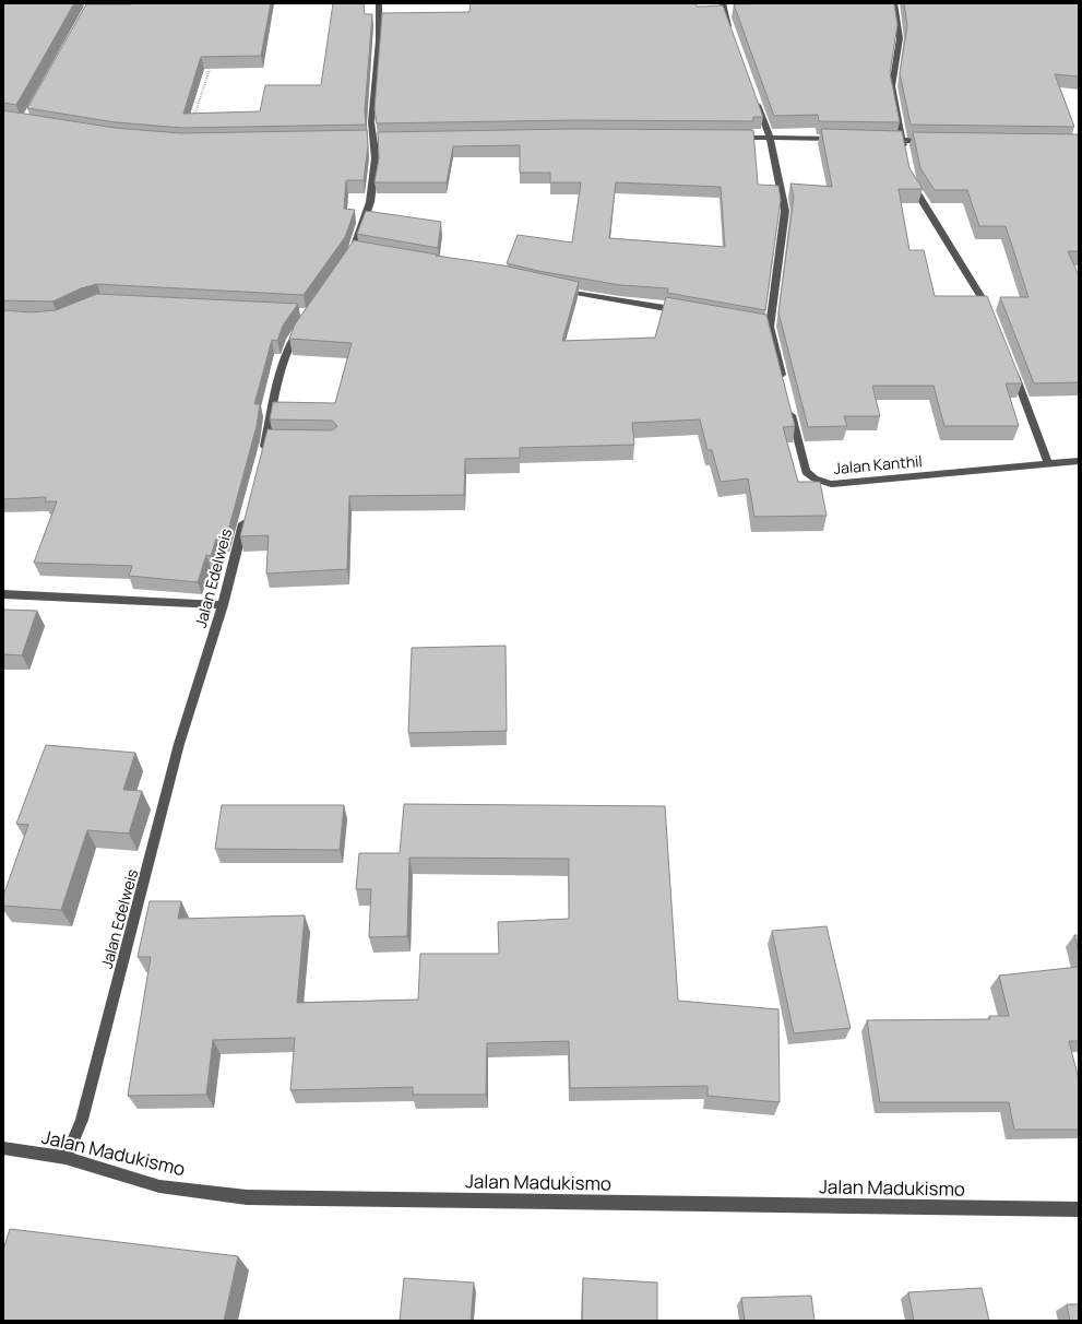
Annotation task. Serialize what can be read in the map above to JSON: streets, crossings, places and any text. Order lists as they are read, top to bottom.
{
  "streets": {
    "street": ["Jalan Kanthil", "Jalan Edelweis", "Jalan Madukismo"]
  },
  "crossings": [
    ["Jalan Edelweis", "Jalan Madukismo"]
  ]
}
